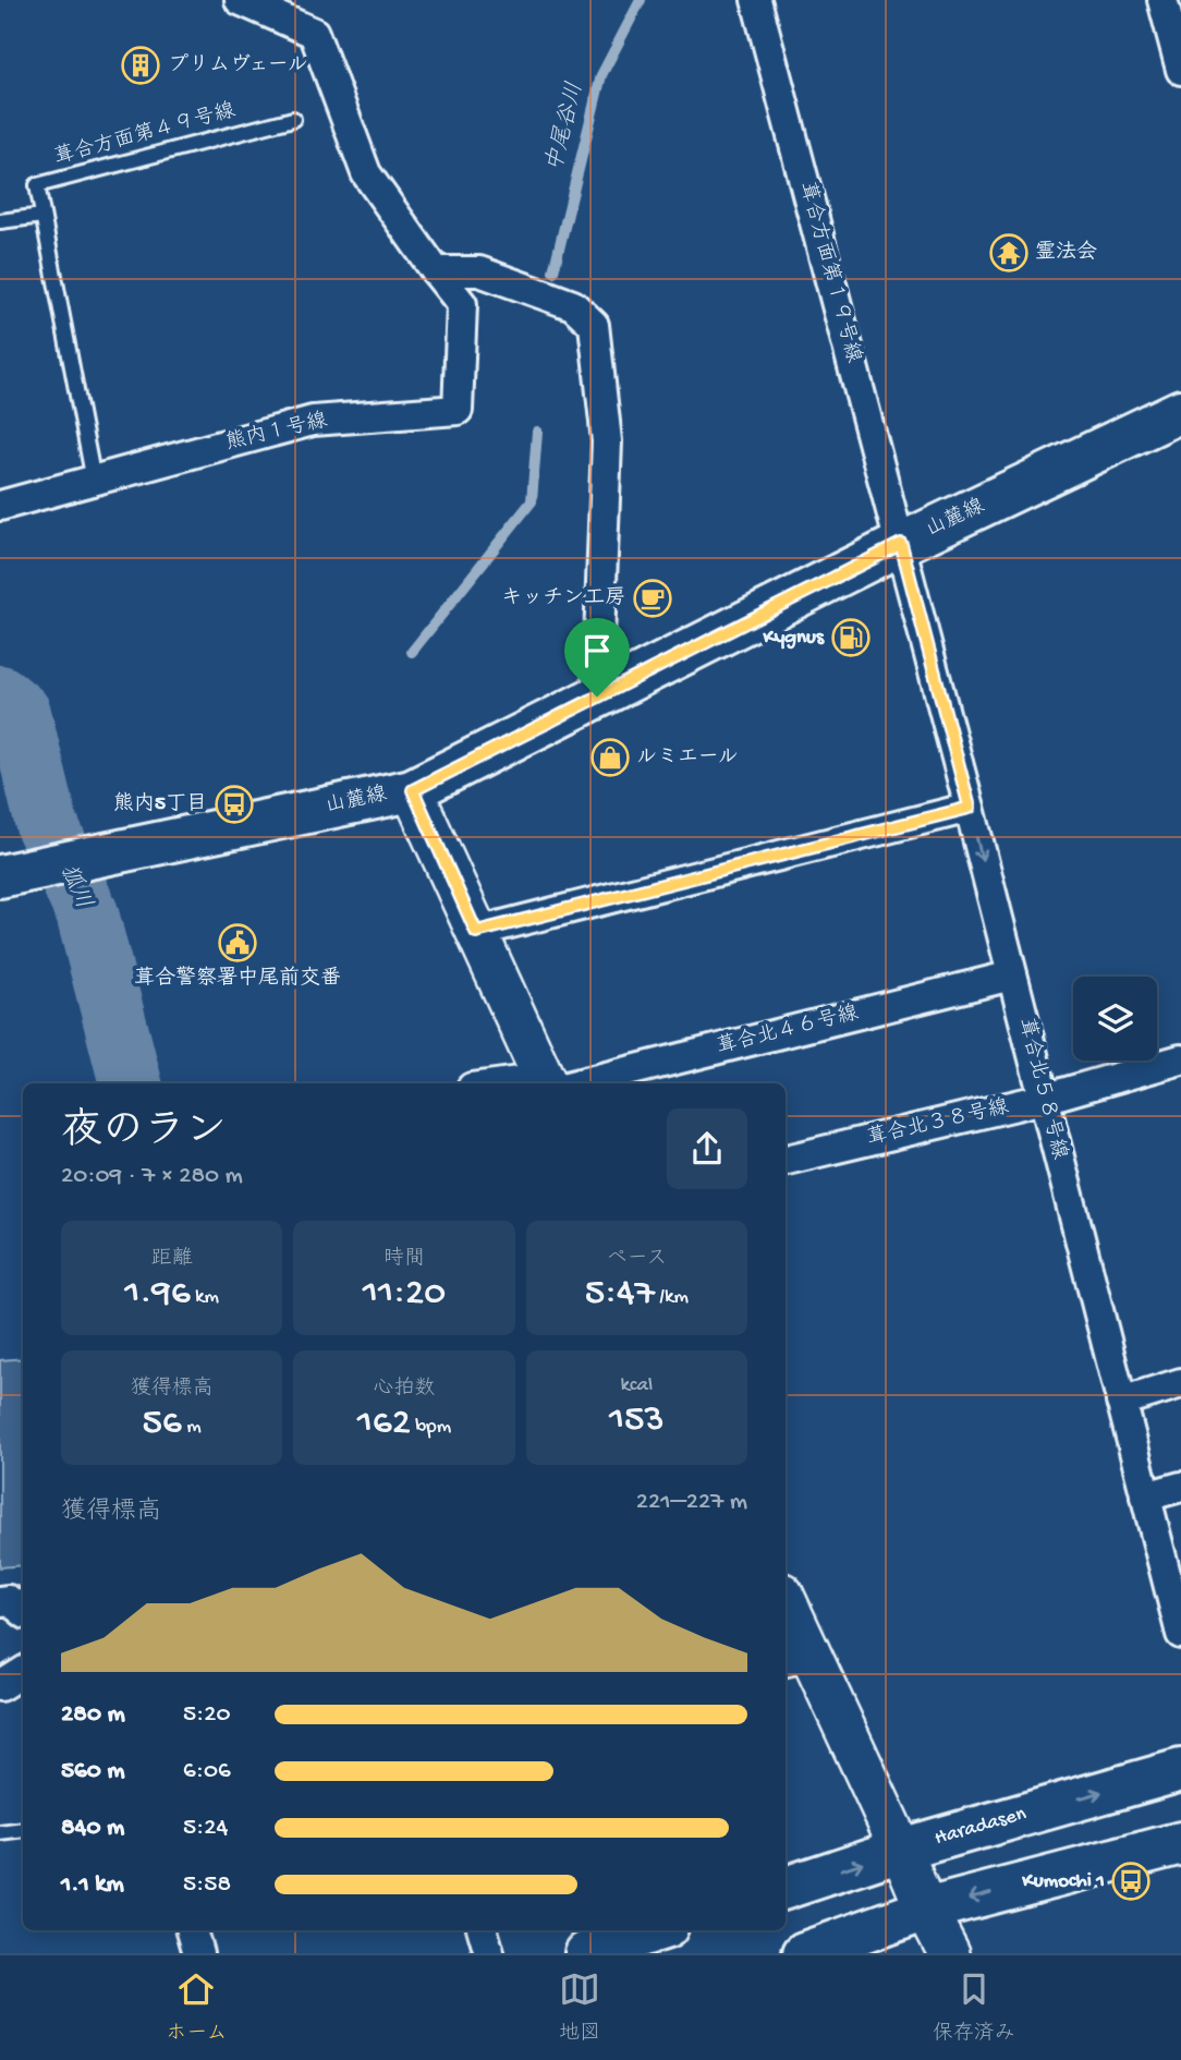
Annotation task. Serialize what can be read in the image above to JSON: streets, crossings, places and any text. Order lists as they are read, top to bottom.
{
  "streets": {
    "main road": ["山麓線", "Haradasen"],
    "street": [
      "葺合方面第１９号線",
      "熊内１号線",
      "葺合北４６号線",
      "葺合北５８号線",
      "葺合北３８号線"
    ],
    "lane": ["葺合方面第４９号線"]
  },
  "crossings": [
    ["葺合方面第４９号線", "熊内１号線"],
    ["葺合方面第１９号線", "山麓線"],
    ["葺合方面第１９号線", "葺合北５８号線"],
    ["山麓線", "葺合北５８号線"],
    ["葺合北４６号線", "葺合北５８号線"],
    ["葺合北５８号線", "葺合北３８号線"]
  ],
  "water": ["中尾谷川", "狐川"],
  "places": {
    "building": ["プリムヴェール"],
    "temple": ["霊法会"],
    "cafe": ["キッチン工房"],
    "fuel station": ["Kygnus"],
    "shop": ["ルミエール"],
    "bus stop": ["熊内5丁目", "Kumochi 1"],
    "public building": ["葺合警察署中尾前交番"]
  },
  "page": {
    "heading": ["夜のラン", "20:09 · 7 × 280 m"],
    "stats": [
      ["距離", "1.96 km"],
      ["時間", "11:20"],
      ["ペース", "5:47 /km"],
      ["獲得標高", "56 m"],
      ["心拍数", "162 bpm"],
      ["kcal", "153"]
    ],
    "chart": ["獲得標高", "221–227 m"],
    "list": [
      {
        "name": "280 m",
        "note": "5:20"
      },
      {
        "name": "560 m",
        "note": "6:06"
      },
      {
        "name": "840 m",
        "note": "5:24"
      },
      {
        "name": "1.1 km",
        "note": "5:58"
      }
    ],
    "tabs": ["ホーム", "地図", "保存済み"]
  }
}
